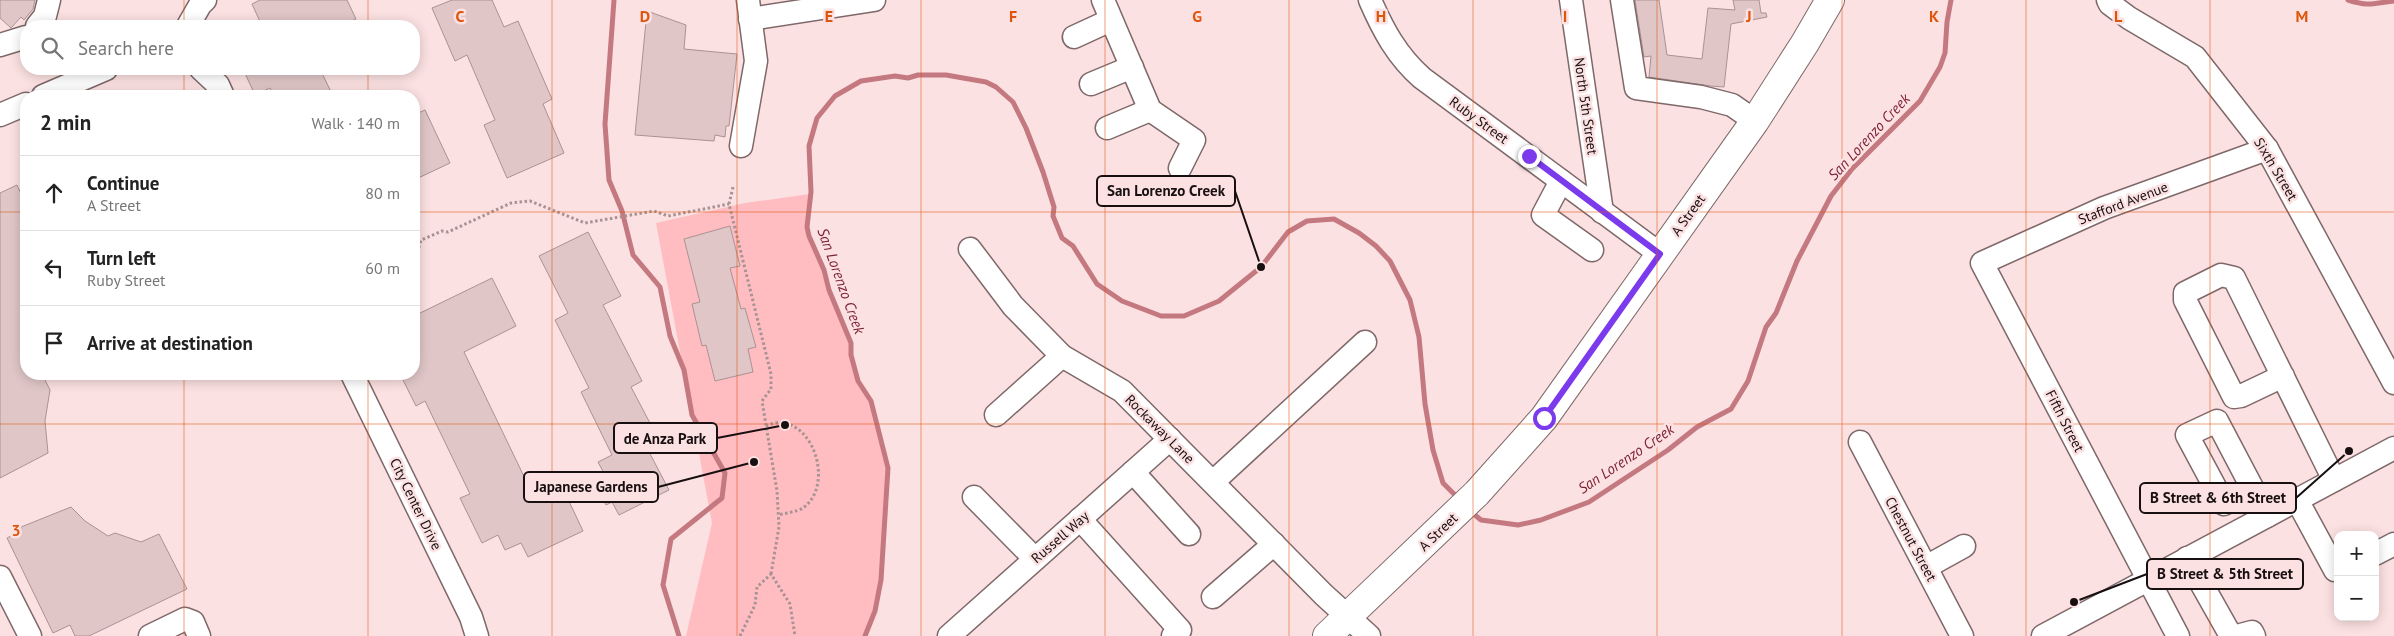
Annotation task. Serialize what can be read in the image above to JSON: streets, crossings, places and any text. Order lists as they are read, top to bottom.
{
  "streets": {
    "main road": ["A Street"],
    "street": [
      "North 5th Street",
      "Ruby Street",
      "Sixth Street",
      "Stafford Avenue",
      "Fifth Street",
      "Rockaway Lane",
      "City Center Drive",
      "Russell Way",
      "Chestnut Street"
    ]
  },
  "crossings": [
    ["North 5th Street", "Ruby Street"],
    ["Ruby Street", "A Street"],
    ["Sixth Street", "Stafford Avenue"],
    ["Stafford Avenue", "Fifth Street"],
    ["A Street", "Rockaway Lane"],
    ["Rockaway Lane", "Russell Way"]
  ],
  "water": ["San Lorenzo Creek"],
  "places": [
    "San Lorenzo Creek",
    "de Anza Park",
    "B Street & 6th Street",
    "Japanese Gardens",
    "B Street & 5th Street"
  ],
  "page": {
    "search": "Search here",
    "heading": ["2 min", "Walk · 140 m"],
    "list": [
      ["Continue", "A Street", "80 m"],
      ["Turn left", "Ruby Street", "60 m"],
      "Arrive at destination"
    ],
    "map_buttons": ["+", "−"]
  },
  "grid": {
    "columns": [
      "C",
      "D",
      "E",
      "F",
      "G",
      "H",
      "I",
      "J",
      "K",
      "L",
      "M"
    ],
    "rows": ["3"]
  }
}
